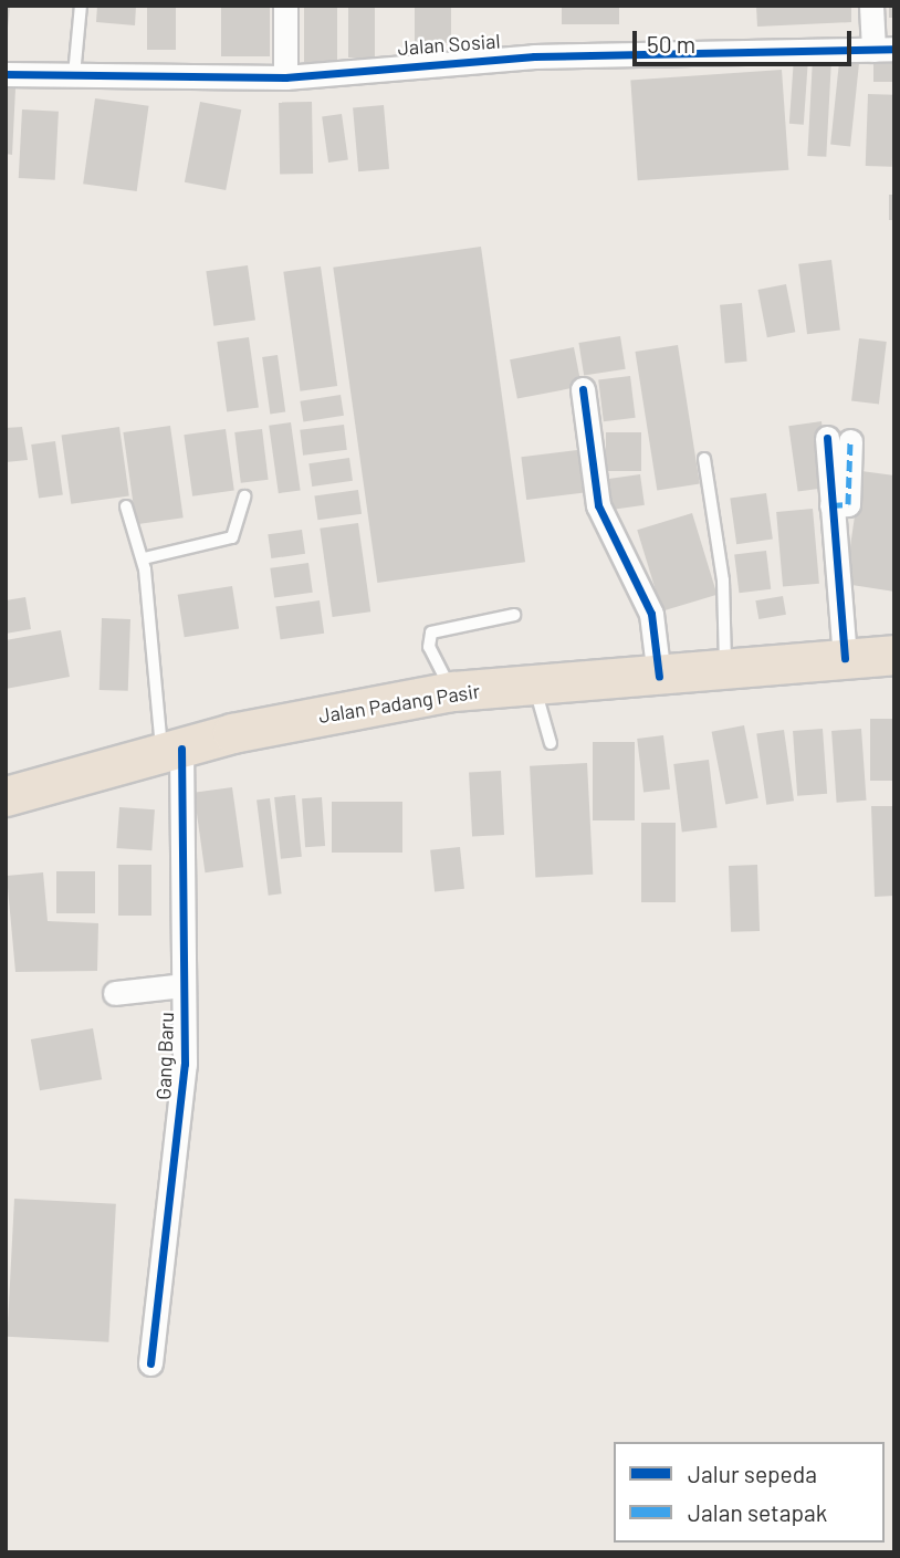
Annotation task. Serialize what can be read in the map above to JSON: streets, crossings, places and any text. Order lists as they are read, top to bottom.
{
  "streets": {
    "highway": ["Jalan Padang Pasir"],
    "street": ["Jalan Sosial", "Gang Baru"]
  },
  "crossings": [
    ["Jalan Padang Pasir", "Gang Baru"]
  ],
  "legend": ["Jalur sepeda", "Jalan setapak"],
  "scale_bar": "50 m"
}
